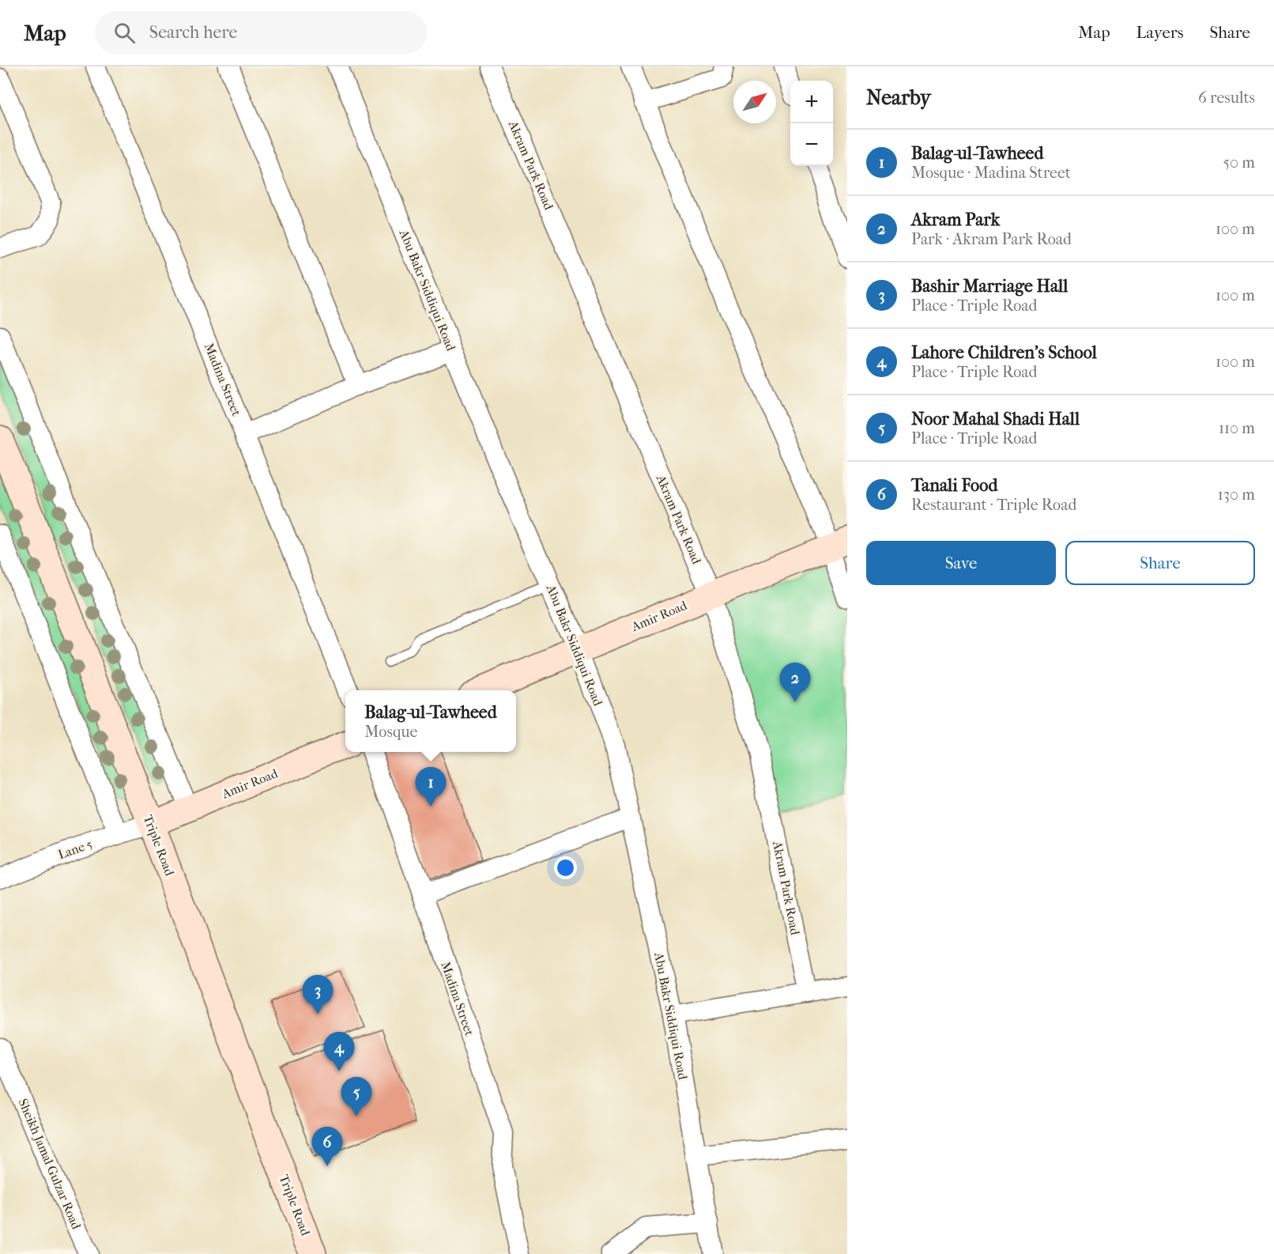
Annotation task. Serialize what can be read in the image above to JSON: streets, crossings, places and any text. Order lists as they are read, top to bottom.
{
  "streets": {
    "main road": ["Amir Road", "Triple Road"],
    "street": [
      "Akram Park Road",
      "Abu Bakr Siddiqui Road",
      "Madina Street",
      "Lane 5",
      "Sheikh Jamal Gulzar Road"
    ]
  },
  "crossings": [
    ["Akram Park Road", "Amir Road"],
    ["Abu Bakr Siddiqui Road", "Amir Road"],
    ["Amir Road", "Triple Road"],
    ["Amir Road", "Lane 5"],
    ["Triple Road", "Lane 5"]
  ],
  "north": "top right",
  "page": {
    "header": "Map",
    "search": "Search here",
    "nav": ["Map", "Layers", "Share"],
    "heading": ["Nearby", "6 results"],
    "map_buttons": ["+", "−"],
    "list": [
      {
        "mark": "1",
        "name": "Balag-ul-Tawheed",
        "note": "Mosque · Madina Street",
        "value": "50 m"
      },
      {
        "mark": "2",
        "name": "Akram Park",
        "note": "Park · Akram Park Road",
        "value": "100 m"
      },
      {
        "mark": "3",
        "name": "Bashir Marriage Hall",
        "note": "Place · Triple Road",
        "value": "100 m"
      },
      {
        "mark": "4",
        "name": "Lahore Children's School",
        "note": "Place · Triple Road",
        "value": "100 m"
      },
      {
        "mark": "5",
        "name": "Noor Mahal Shadi Hall",
        "note": "Place · Triple Road",
        "value": "110 m"
      },
      {
        "mark": "6",
        "name": "Tanali Food",
        "note": "Restaurant · Triple Road",
        "value": "130 m"
      }
    ],
    "buttons": ["Save", "Share"],
    "pins": [
      "2",
      "1",
      "3",
      "4",
      "5",
      "6"
    ],
    "popup": ["Balag-ul-Tawheed", "Mosque"]
  }
}
